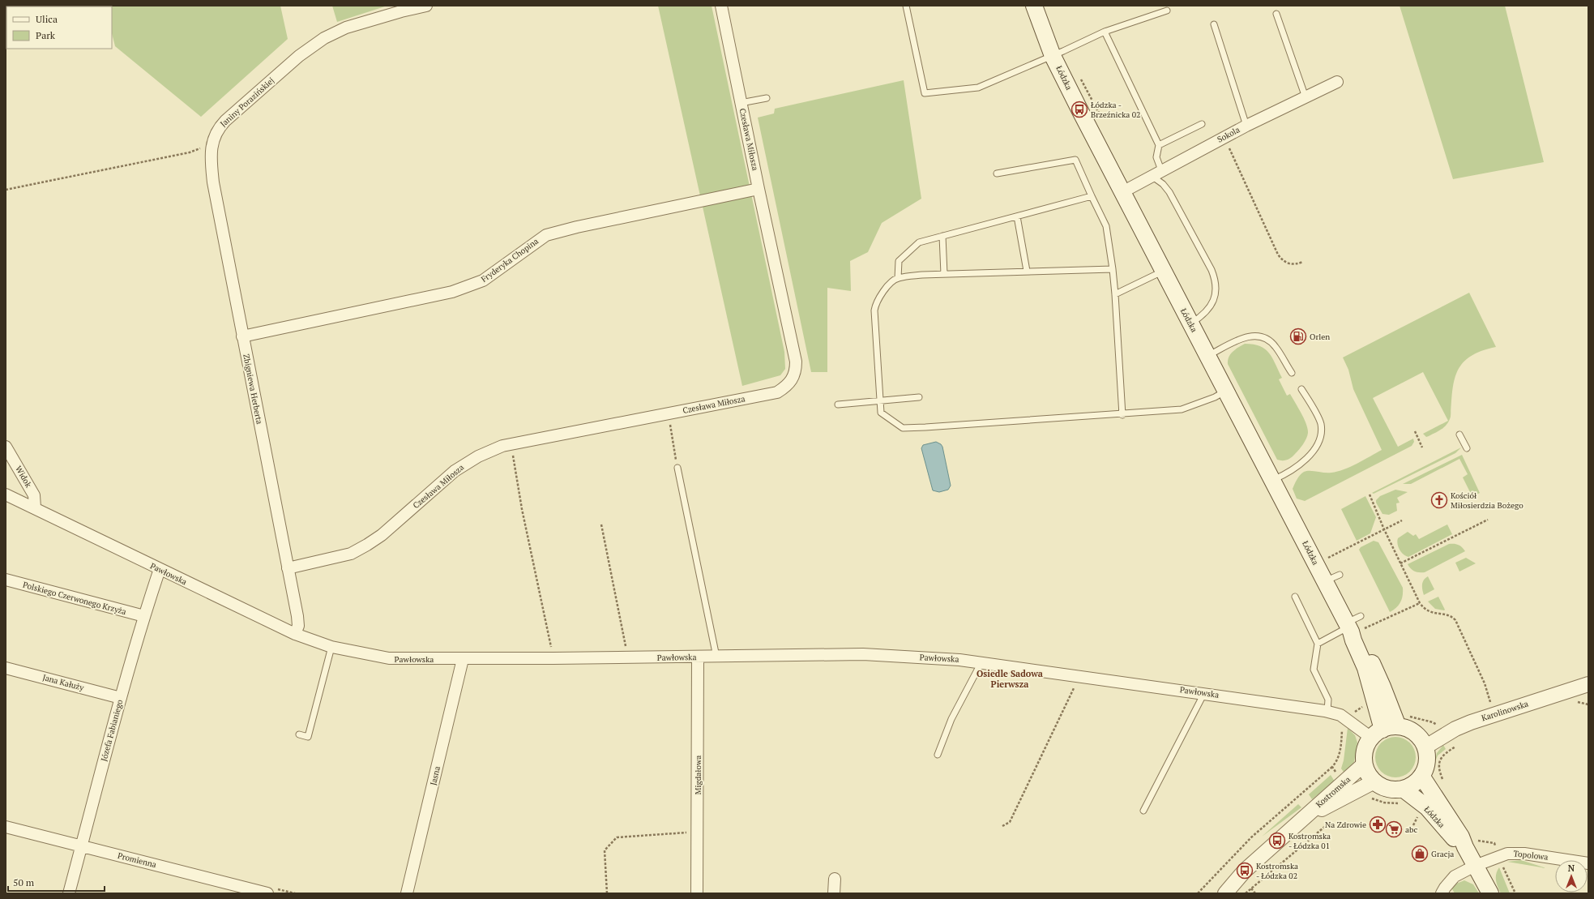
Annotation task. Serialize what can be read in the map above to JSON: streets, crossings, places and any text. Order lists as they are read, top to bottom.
{
  "streets": {
    "main road": ["Łódzka"],
    "street": [
      "Janiny Porazińskiej",
      "Sokola",
      "Czesława Miłosza",
      "Fryderyka Chopina",
      "Zbigniewa Herberta",
      "Widok",
      "Pawłowska",
      "Polskiego Czerwonego Krzyża",
      "Jana Kałuży",
      "Karolinowska",
      "Józefa Fabianiego",
      "Migdałowa",
      "Jasna",
      "Kostromska",
      "Topolowa",
      "Promienna"
    ]
  },
  "crossings": [
    ["Łódzka", "Sokola"],
    ["Łódzka", "Pawłowska"],
    ["Łódzka", "Karolinowska"],
    ["Łódzka", "Kostromska"],
    ["Łódzka", "Topolowa"],
    ["Janiny Porazińskiej", "Zbigniewa Herberta"],
    ["Czesława Miłosza", "Fryderyka Chopina"],
    ["Czesława Miłosza", "Zbigniewa Herberta"],
    ["Fryderyka Chopina", "Zbigniewa Herberta"],
    ["Zbigniewa Herberta", "Pawłowska"],
    ["Widok", "Pawłowska"],
    ["Pawłowska", "Karolinowska"],
    ["Pawłowska", "Józefa Fabianiego"],
    ["Pawłowska", "Migdałowa"],
    ["Pawłowska", "Jasna"],
    ["Pawłowska", "Kostromska"],
    ["Polskiego Czerwonego Krzyża", "Józefa Fabianiego"],
    ["Jana Kałuży", "Józefa Fabianiego"],
    ["Karolinowska", "Kostromska"],
    ["Józefa Fabianiego", "Promienna"]
  ],
  "districts": ["Osiedle Sadowa Pierwsza"],
  "places": {
    "bus stop": ["Łódzka - Brzeźnicka 02", "Kostromska - Łódzka 01", "Kostromska - Łódzka 02"],
    "fuel station": ["Orlen"],
    "church": ["Kościół Miłosierdzia Bożego"],
    "pharmacy": ["Na Zdrowie"],
    "supermarket": ["abc"],
    "shop": ["Gracja"]
  },
  "legend": ["Ulica", "Park"],
  "scale_bar": "50 m",
  "north": "top"
}
